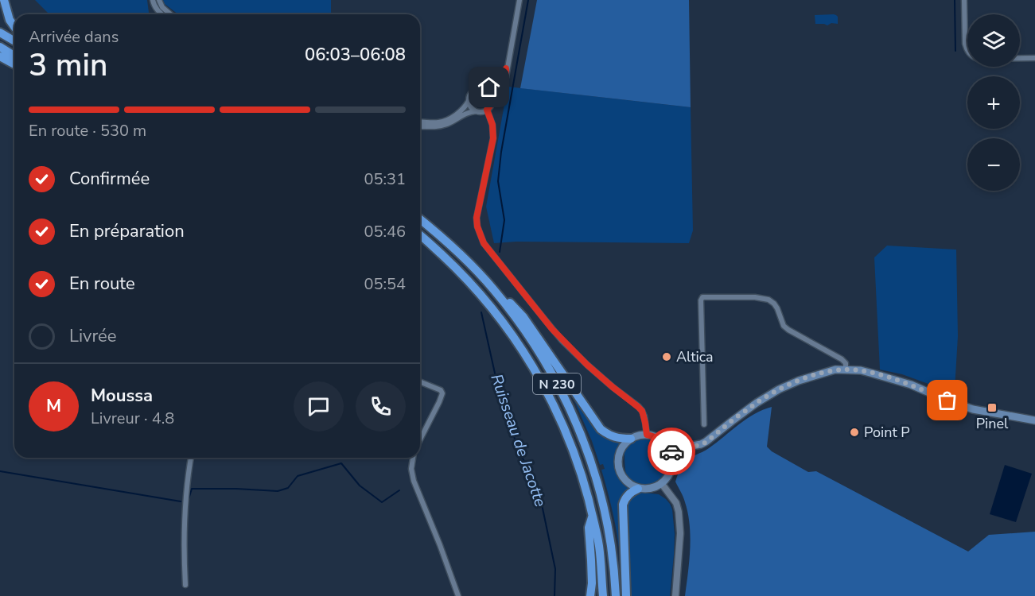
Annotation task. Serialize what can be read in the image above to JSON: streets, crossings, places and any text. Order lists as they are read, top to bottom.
{
  "streets": {
    "highway": ["N 230"]
  },
  "water": ["Ruisseau de Jacotte"],
  "places": {
    "other": ["Altica", "Point P"],
    "transit": ["Pinel"]
  },
  "page": {
    "map_buttons": ["+", "−"],
    "heading": ["3 min", "Arrivée dans", "06:03–06:08"],
    "panel": ["Moussa", "Livreur · 4.8"],
    "bar": "En route · 530 m",
    "list": [
      ["Confirmée", "05:31"],
      ["En préparation", "05:46"],
      ["En route", "05:54"],
      "Livrée"
    ],
    "round": "M"
  }
}
